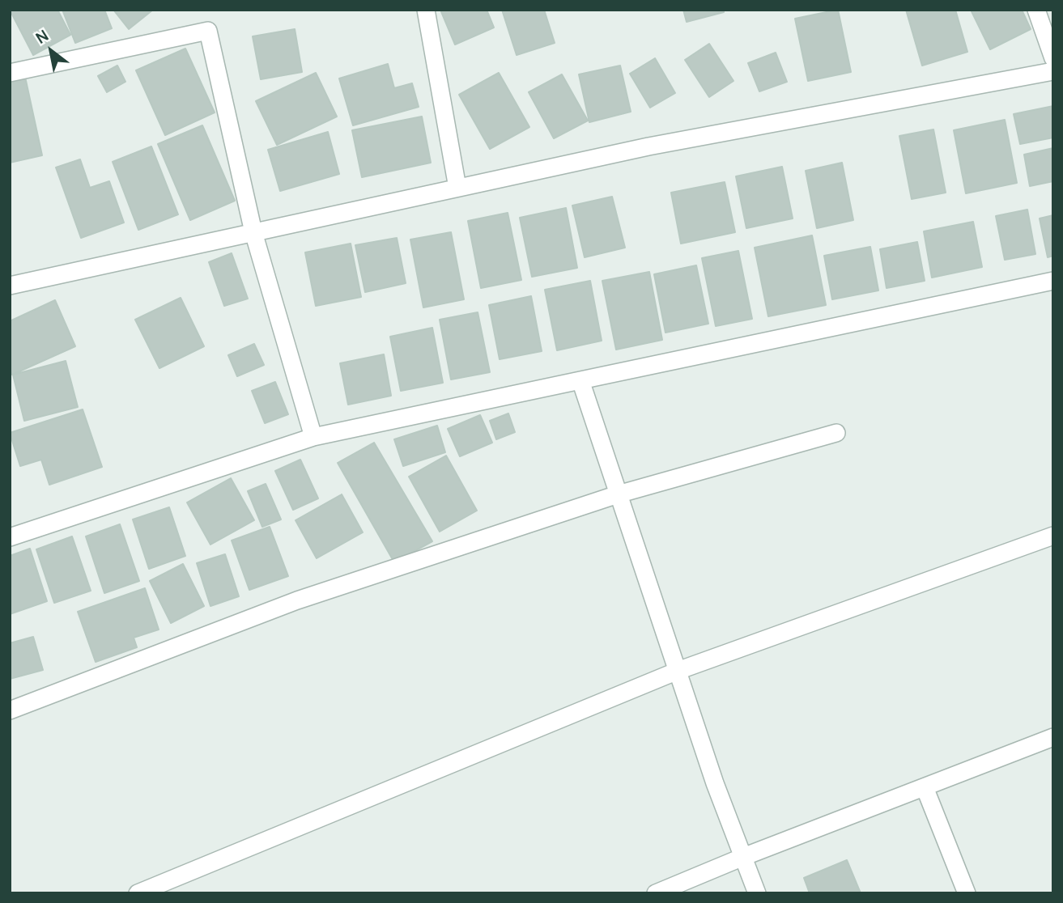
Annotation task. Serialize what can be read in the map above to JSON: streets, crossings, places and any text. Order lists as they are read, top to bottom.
{
  "north": "top left"
}
